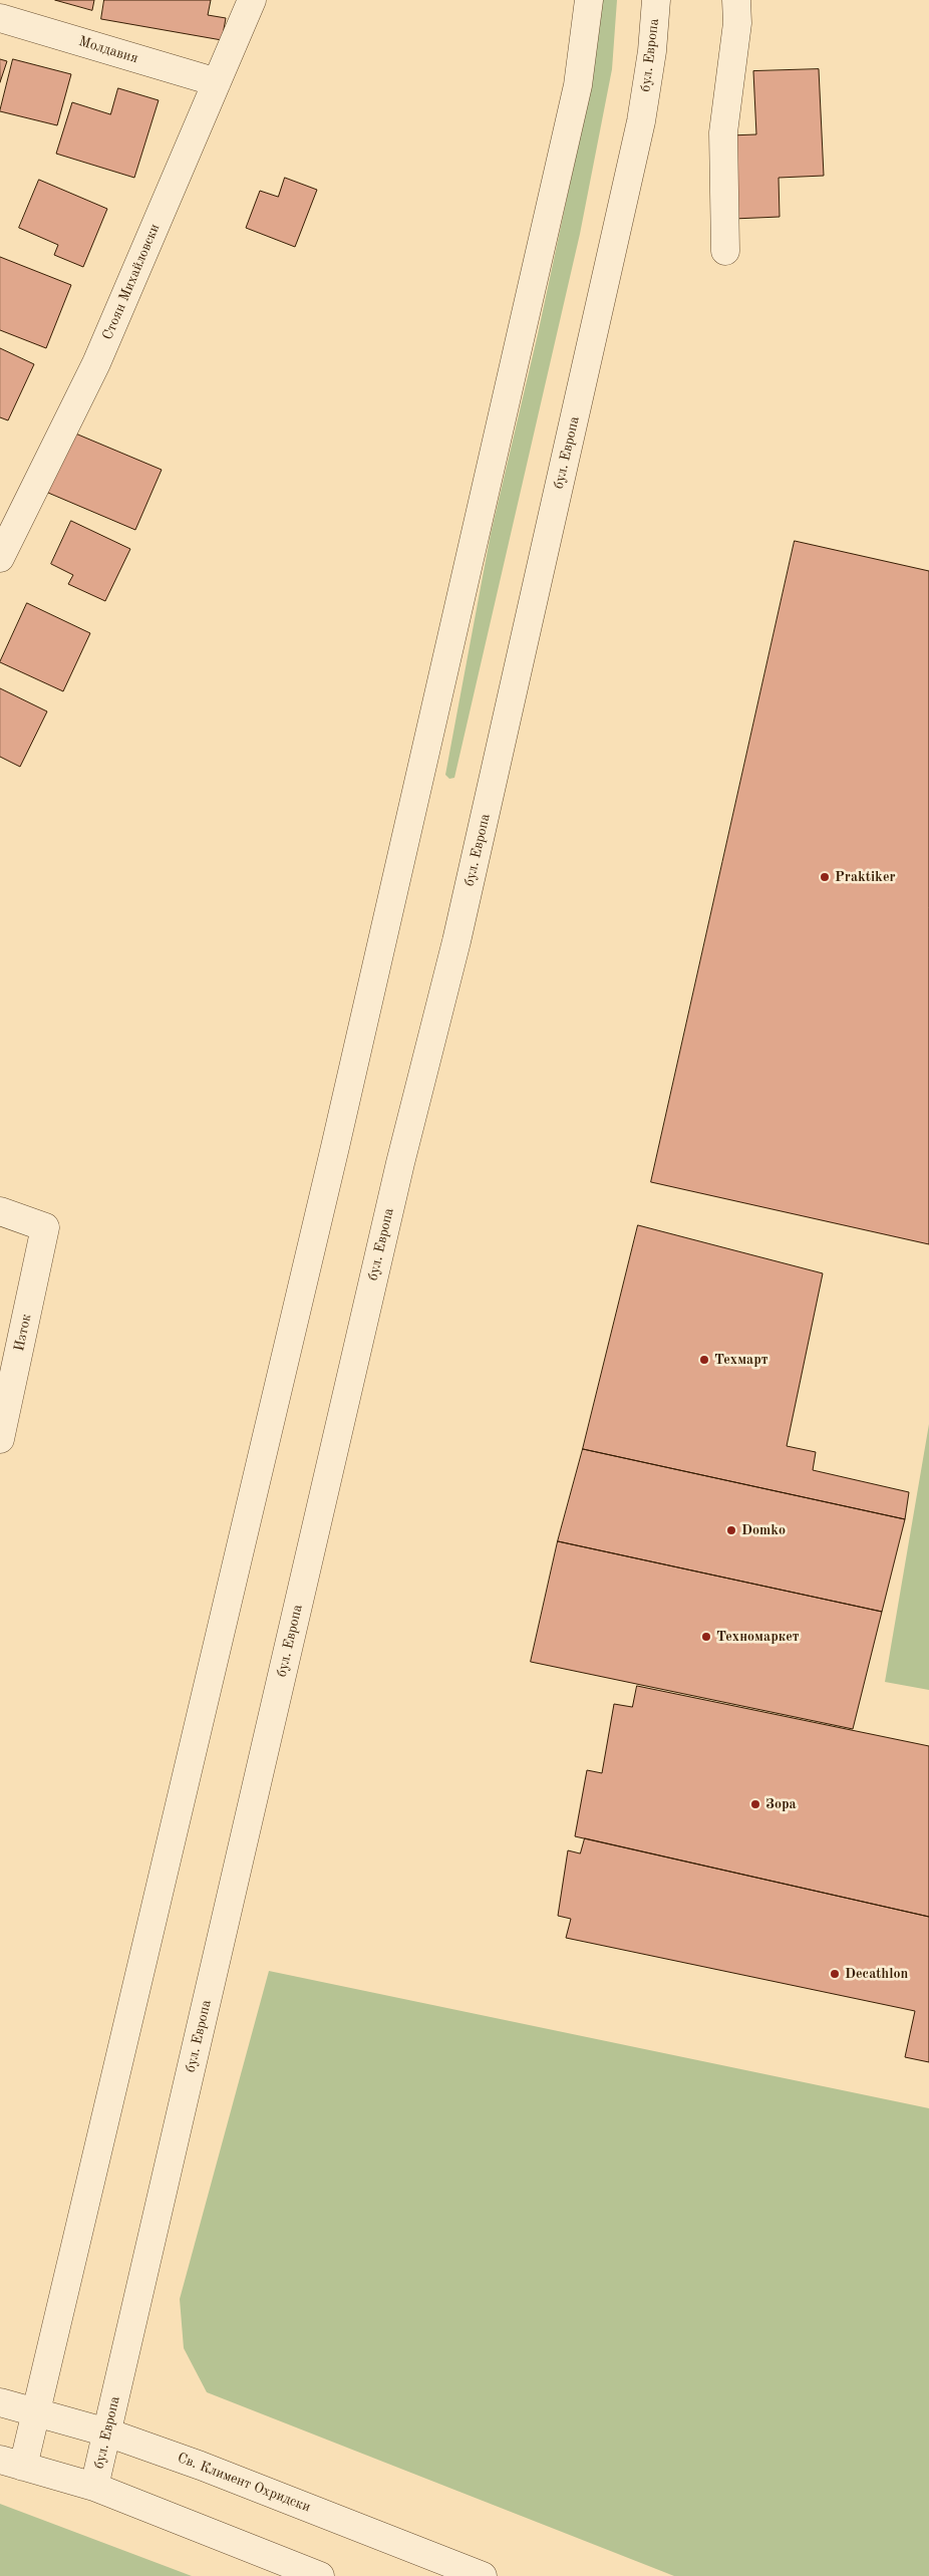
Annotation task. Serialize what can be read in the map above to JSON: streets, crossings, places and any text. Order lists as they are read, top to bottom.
{
  "streets": {
    "street": [
      "Молдавия",
      "бул. Европа",
      "Стоян Михайловски",
      "Изток",
      "Св. Климент Охридски"
    ]
  },
  "crossings": [
    ["Молдавия", "Стоян Михайловски"],
    ["бул. Европа", "Св. Климент Охридски"]
  ],
  "places": [
    "Praktiker",
    "Техмарт",
    "Domko",
    "Техномаркет",
    "Зора",
    "Decathlon"
  ]
}
